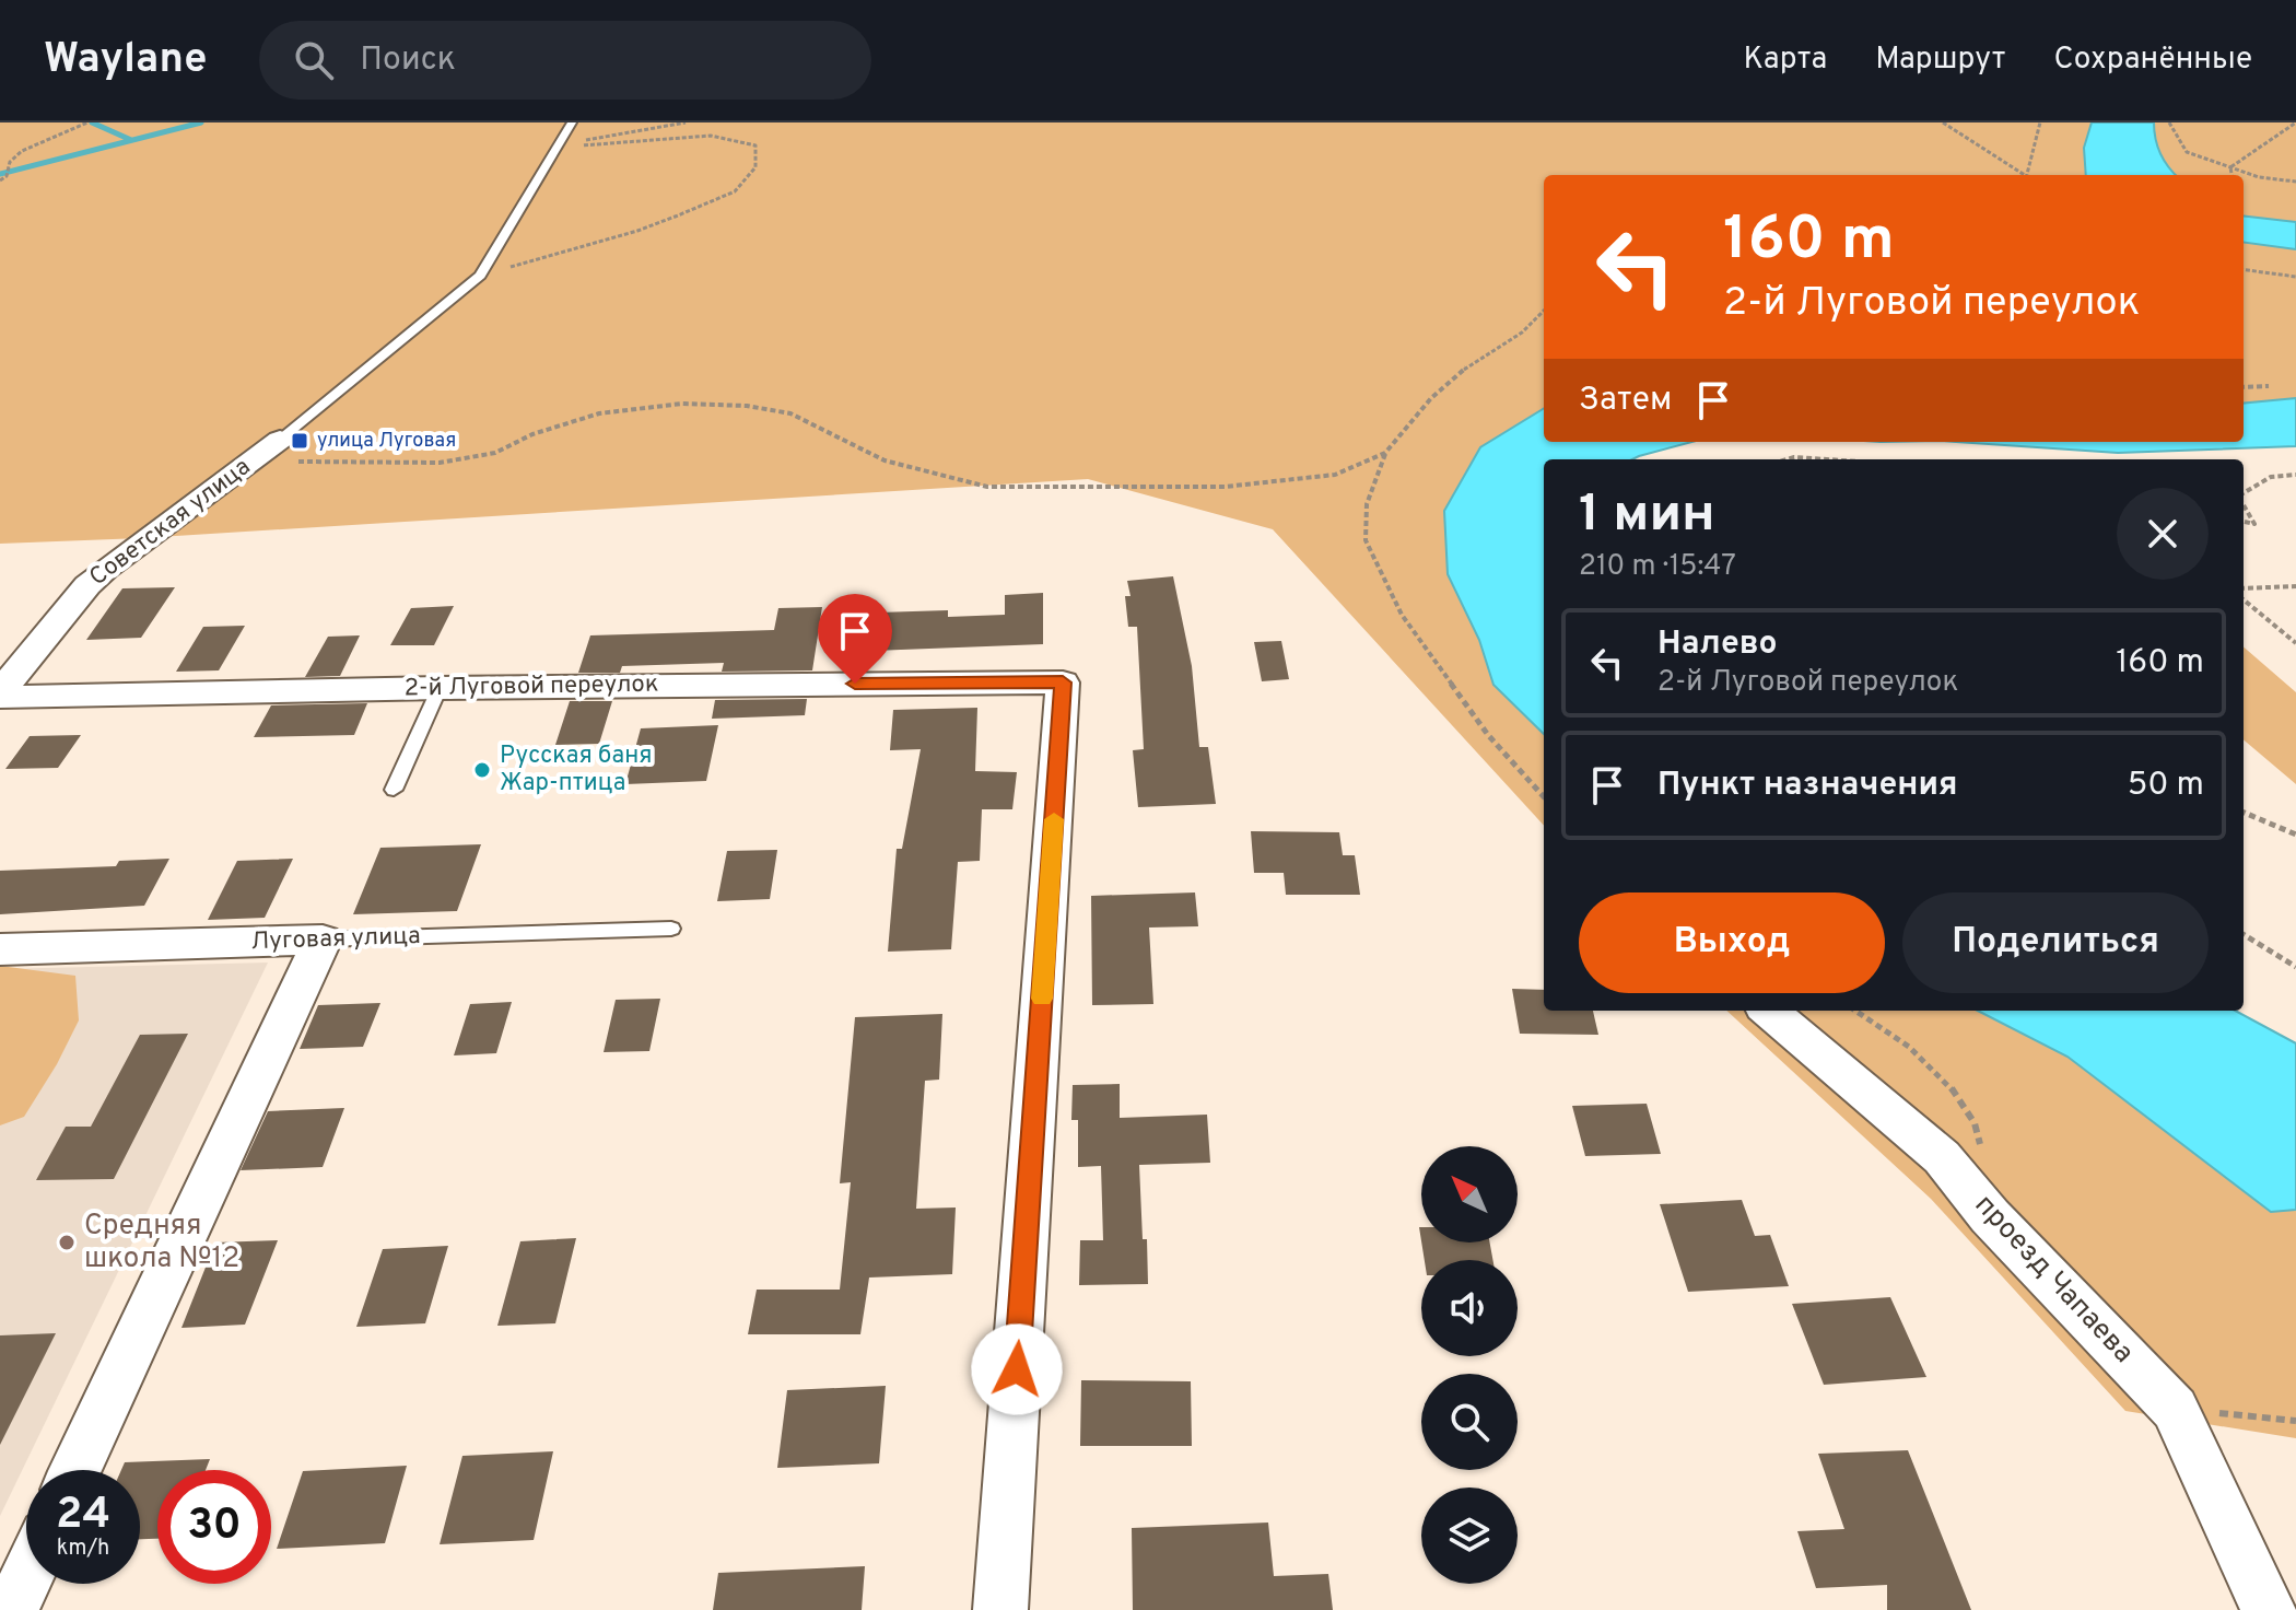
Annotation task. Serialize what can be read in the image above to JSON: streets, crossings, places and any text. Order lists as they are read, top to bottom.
{
  "streets": {
    "street": [
      "Советская улица",
      "2-й Луговой переулок",
      "Луговая улица",
      "проезд Чапаева"
    ]
  },
  "crossings": [
    ["Советская улица", "2-й Луговой переулок"]
  ],
  "places": {
    "transit": ["улица Луговая"],
    "other": ["Русская баня Жар-птица", "Средняя школа №12"]
  },
  "north": "top left",
  "page": {
    "header": "Waylane",
    "search": "Поиск",
    "nav": ["Карта", "Маршрут", "Сохранённые"],
    "turn": ["160 m", "2-й Луговой переулок"],
    "then": "Затем",
    "heading": ["1 мин", "210 m · 15:47"],
    "list": [
      {
        "name": "Налево",
        "note": "2-й Луговой переулок",
        "value": "160 m"
      },
      {
        "name": "Пункт назначения",
        "value": "50 m"
      }
    ],
    "buttons": ["Выход", "Поделиться"],
    "speed": "24 km/h",
    "limit": "30"
  }
}
